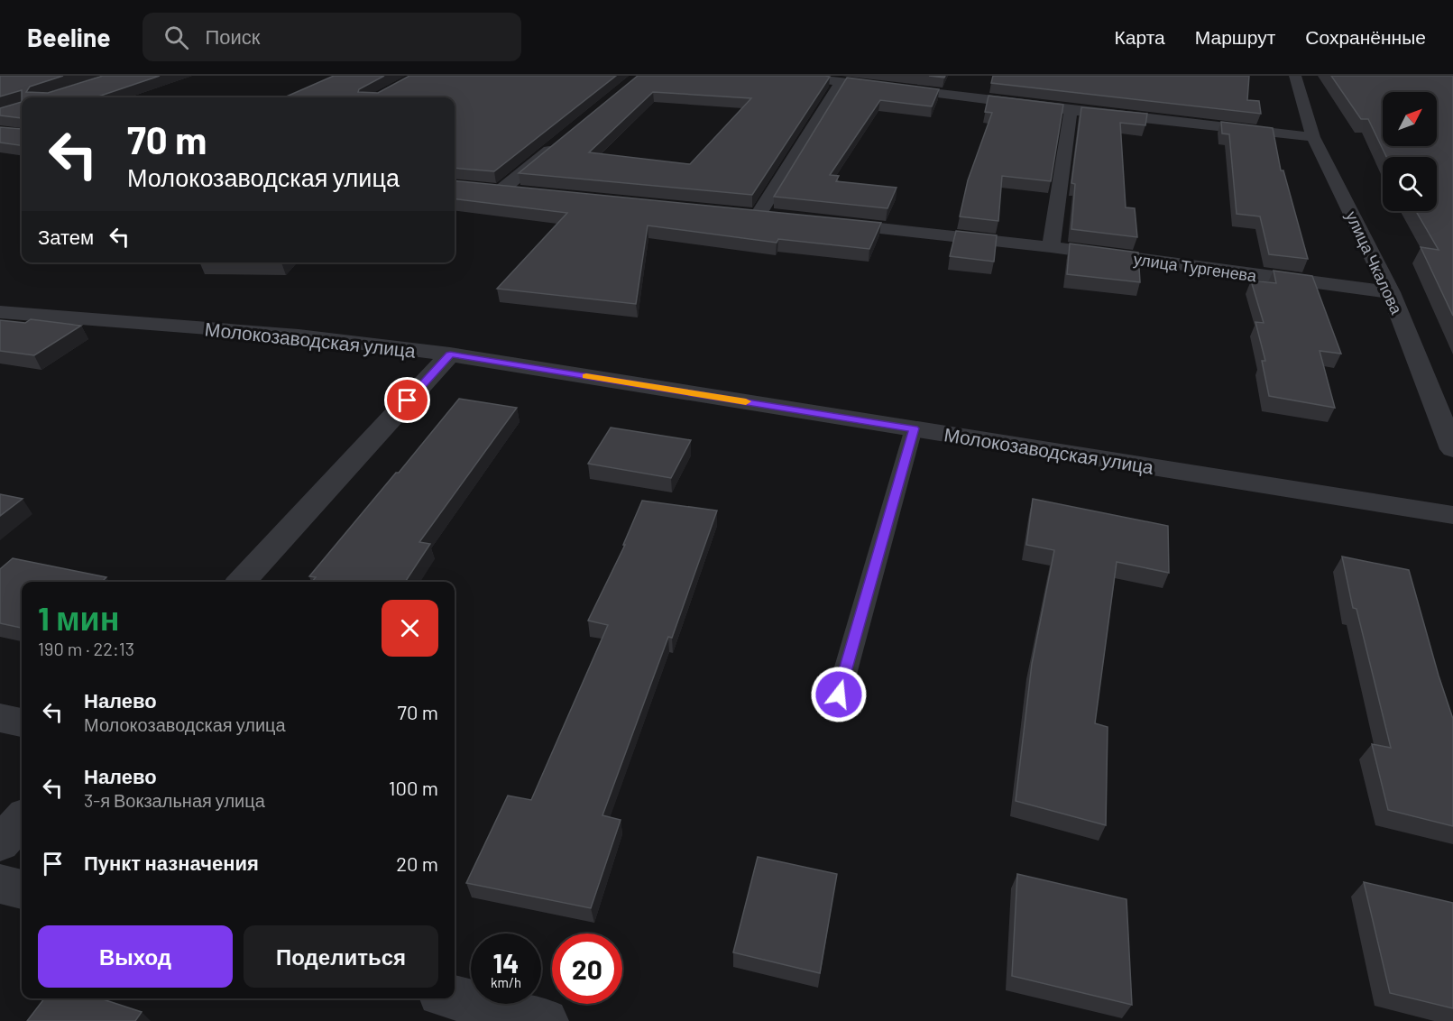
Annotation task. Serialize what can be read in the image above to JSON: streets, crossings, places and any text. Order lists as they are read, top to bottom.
{
  "streets": {
    "street": ["улица Чкалова", "улица Тургенева", "Молокозаводская улица"]
  },
  "crossings": [
    ["улица Чкалова", "улица Тургенева"]
  ],
  "north": "top right",
  "page": {
    "header": "Beeline",
    "search": "Поиск",
    "nav": ["Карта", "Маршрут", "Сохранённые"],
    "turn": ["70 m", "Молокозаводская улица"],
    "then": "Затем",
    "heading": ["1 мин", "190 m · 22:13"],
    "list": [
      {
        "name": "Налево",
        "note": "Молокозаводская улица",
        "value": "70 m"
      },
      {
        "name": "Налево",
        "note": "3-я Вокзальная улица",
        "value": "100 m"
      },
      {
        "name": "Пункт назначения",
        "value": "20 m"
      }
    ],
    "buttons": ["Выход", "Поделиться"],
    "speed": "14 km/h",
    "limit": "20"
  }
}
